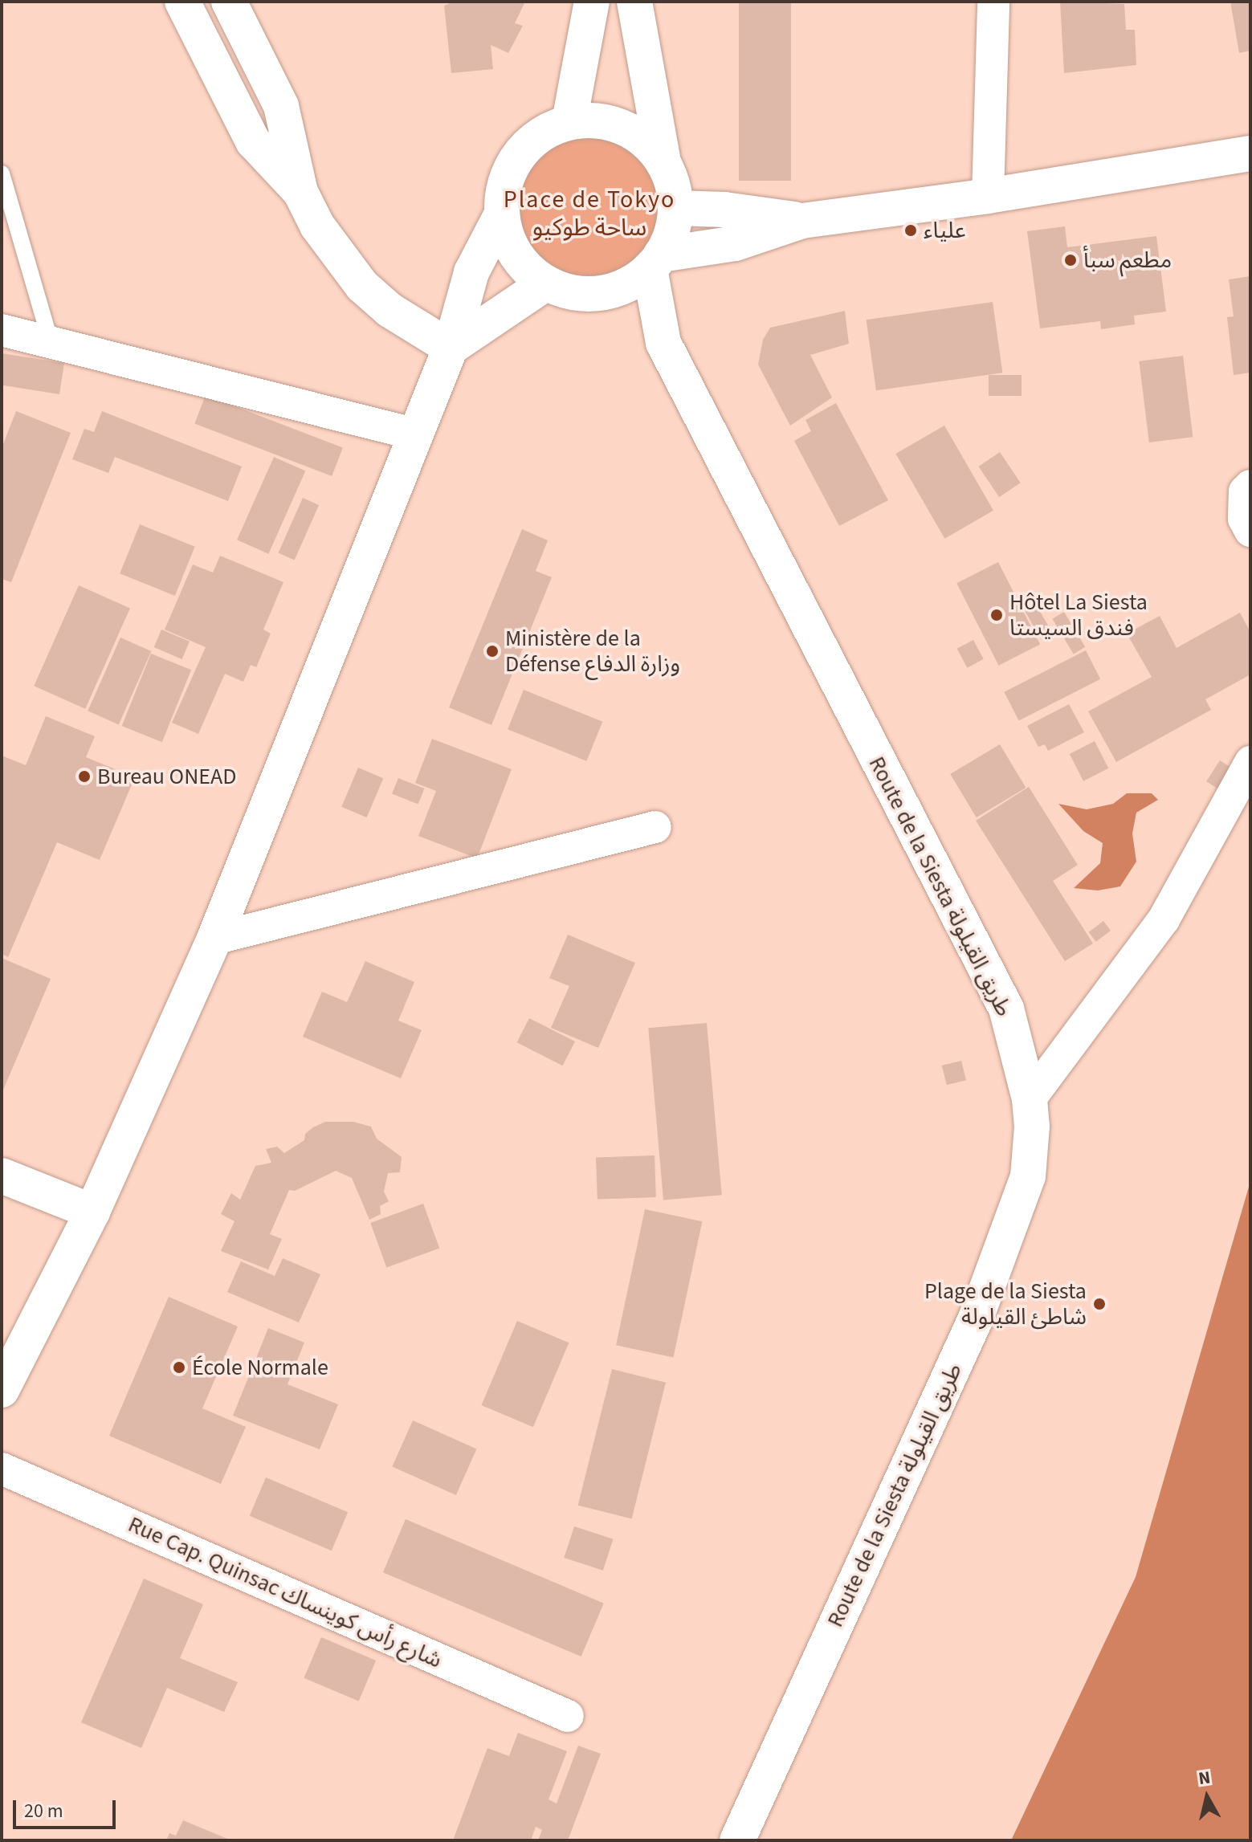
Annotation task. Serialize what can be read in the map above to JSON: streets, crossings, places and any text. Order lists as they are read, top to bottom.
{
  "streets": {
    "main road": ["Route de la Siesta طريق القيلولة"],
    "street": ["Rue Cap. Quinsac شارع رأس كوينساك"]
  },
  "districts": ["Place de Tokyo ساحة طوكيو"],
  "places": [
    "علياء",
    "مطعم سبأ",
    "Hôtel La Siesta فندق السيستا",
    "Ministère de la Défense وزارة الدفاع",
    "Bureau ONEAD",
    "Plage de la Siesta شاطئ القيلولة",
    "École Normale"
  ],
  "scale_bar": "20 m",
  "north": "top"
}
